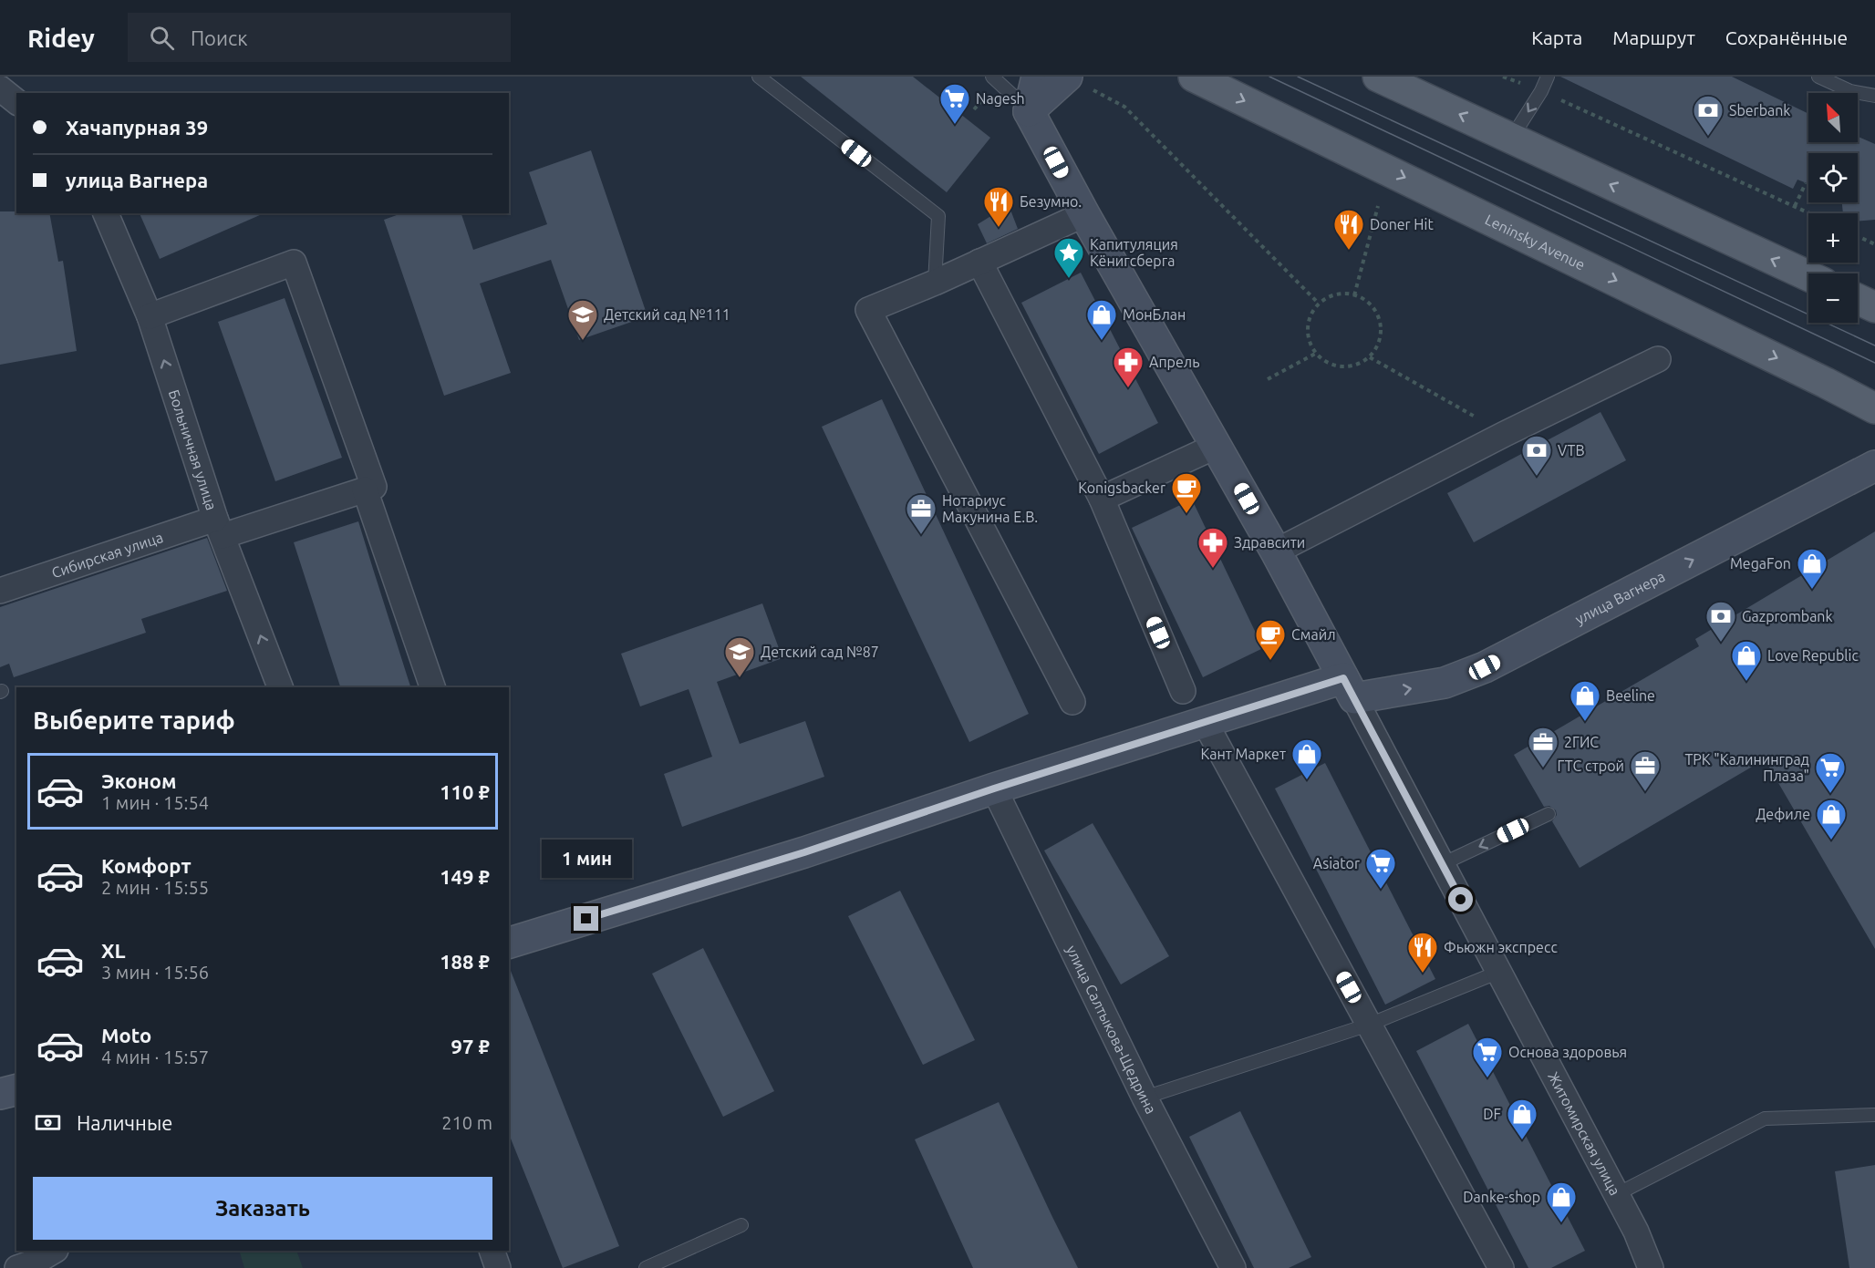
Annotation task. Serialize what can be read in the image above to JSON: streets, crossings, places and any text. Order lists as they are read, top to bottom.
{
  "streets": {
    "main road": ["Leninsky Avenue"],
    "street": [
      "Больничная улица",
      "Сибирская улица",
      "улица Вагнера",
      "улица Салтыкова-Щедрина",
      "Житомирская улица"
    ]
  },
  "crossings": [
    ["Больничная улица", "Сибирская улица"],
    ["улица Вагнера", "улица Салтыкова-Щедрина"],
    ["улица Вагнера", "Житомирская улица"]
  ],
  "places": {
    "supermarket": [
      "Nagesh",
      "ТРК \"Калининград Плаза\"",
      "Asiator",
      "Основа здоровья"
    ],
    "bank": ["Sberbank", "VTB", "Gazprombank"],
    "restaurant": ["Безумно.", "Doner Hit", "Фьюжн экспресс"],
    "place": ["Капитуляция Кёнигсберга"],
    "school or university": ["Детский сад №111", "Детский сад №87"],
    "shop": [
      "МонБлан",
      "MegaFon",
      "Love Republic",
      "Beeline",
      "Кант Маркет",
      "Дефиле",
      "DF",
      "Danke-shop"
    ],
    "pharmacy": ["Апрель", "Здравсити"],
    "cafe": ["Konigsbacker", "Смайл"],
    "office": ["Нотариус Макунина Е.В.", "2ГИС", "ГТС строй"]
  },
  "north": "top left",
  "page": {
    "header": "Ridey",
    "search": "Поиск",
    "nav": ["Карта", "Маршрут", "Сохранённые"],
    "map_buttons": ["+", "−"],
    "banner": ["Хачапурная 39", "улица Вагнера"],
    "heading": "Выберите тариф",
    "list": [
      {
        "name": "Эконом",
        "note": "1 мин · 15:54",
        "value": "110 ₽"
      },
      {
        "name": "Комфорт",
        "note": "2 мин · 15:55",
        "value": "149 ₽"
      },
      {
        "name": "XL",
        "note": "3 мин · 15:56",
        "value": "188 ₽"
      },
      {
        "name": "Moto",
        "note": "4 мин · 15:57",
        "value": "97 ₽"
      }
    ],
    "bubble": "1 мин",
    "pay": ["Наличные", "210 m"],
    "buttons": "Заказать"
  }
}
